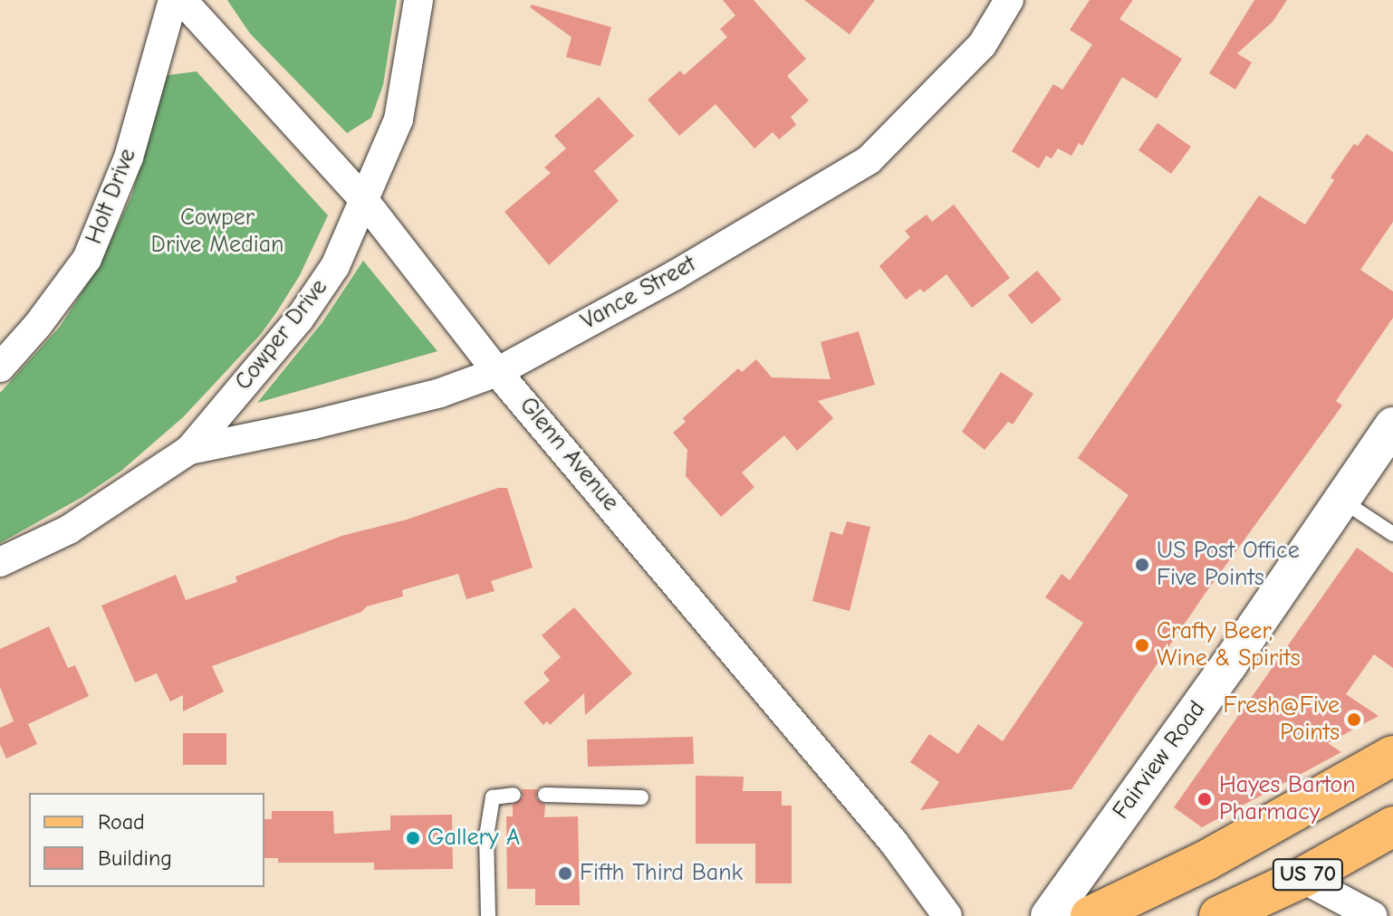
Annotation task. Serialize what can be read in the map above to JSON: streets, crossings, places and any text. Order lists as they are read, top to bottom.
{
  "streets": {
    "main road": ["US 70"],
    "street": [
      "Holt Drive",
      "Vance Street",
      "Cowper Drive",
      "Glenn Avenue",
      "Fairview Road"
    ]
  },
  "crossings": [
    ["Vance Street", "Cowper Drive"],
    ["Vance Street", "Glenn Avenue"],
    ["Cowper Drive", "Glenn Avenue"]
  ],
  "parks": ["Cowper Drive Median"],
  "places": [
    "US Post Office Five Points",
    "Crafty Beer, Wine & Spirits",
    "Fresh@Five Points",
    "Hayes Barton Pharmacy",
    "Gallery A",
    "Fifth Third Bank"
  ],
  "legend": ["Road", "Building"]
}
